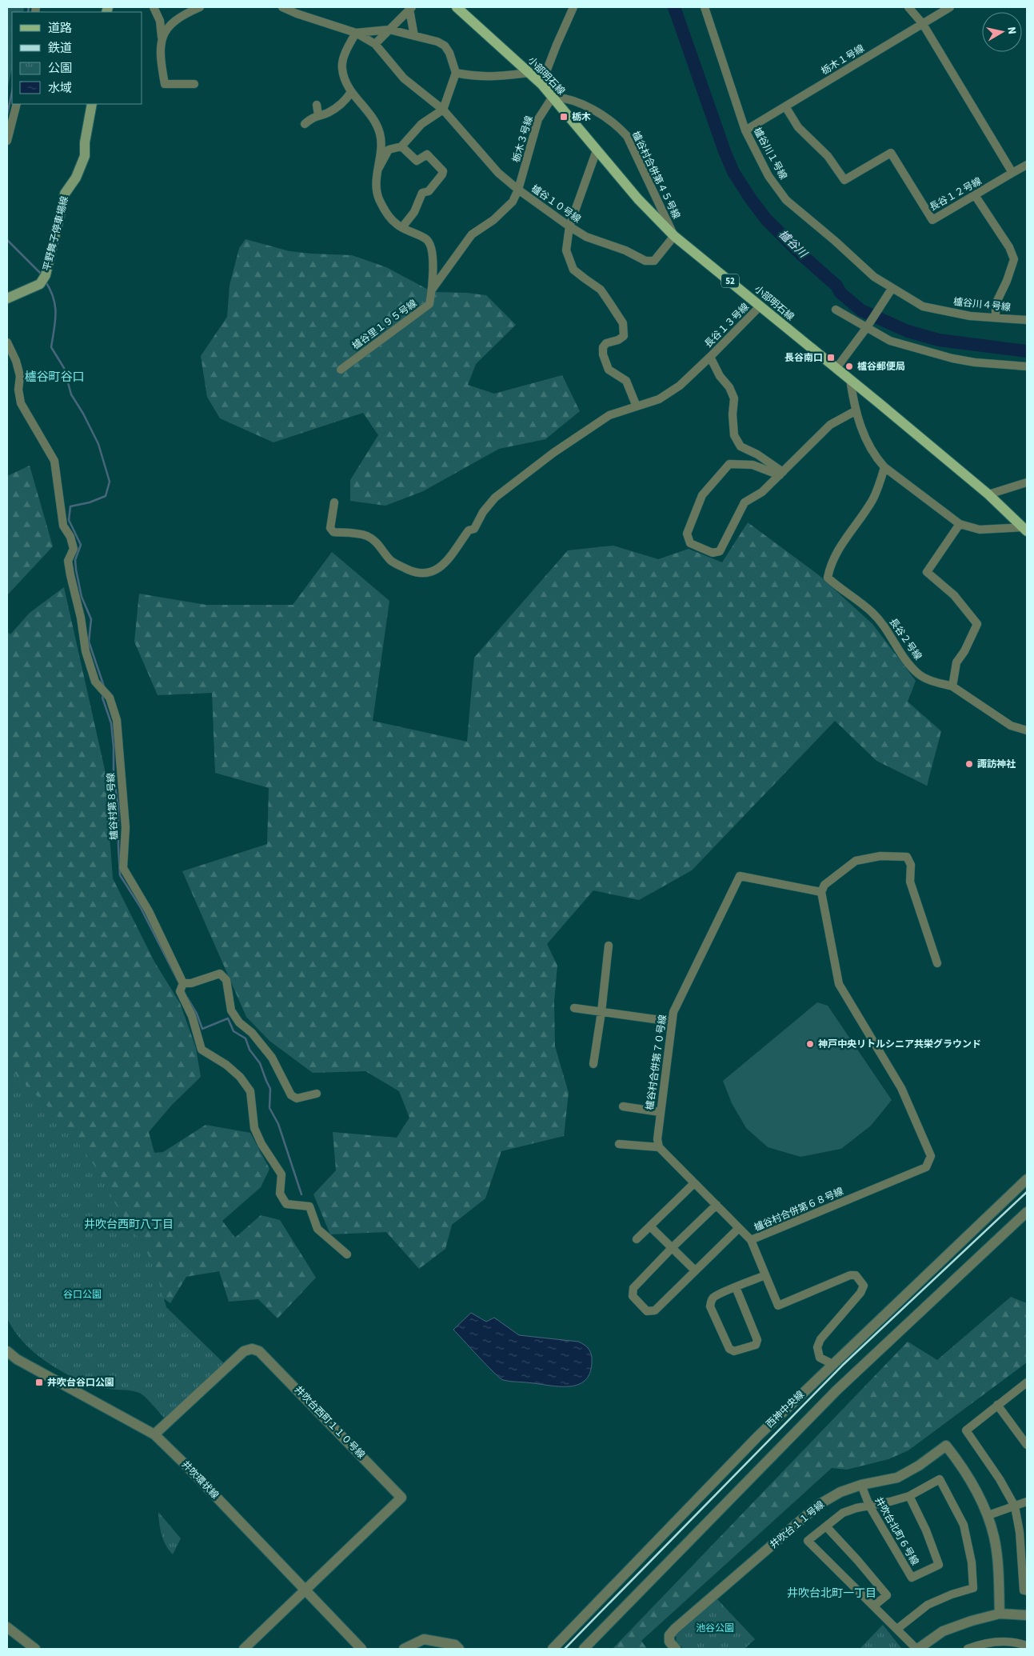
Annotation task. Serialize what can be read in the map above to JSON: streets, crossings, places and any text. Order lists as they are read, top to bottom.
{
  "streets": {
    "main road": ["小部明石線", "平野舞子停車場線", "52"],
    "street": [
      "栃木１号線",
      "栃木３号線",
      "櫨谷川１号線",
      "櫨谷村合併第４５号線",
      "長谷１２号線",
      "櫨谷１０号線",
      "櫨谷川４号線",
      "櫨谷里１９５号線",
      "長谷１３号線",
      "長谷２号線",
      "櫨谷村第８号線",
      "櫨谷村合併第７０号線",
      "櫨谷村合併第６８号線",
      "西神中央線",
      "井吹台西町１１０号線",
      "井吹環状線",
      "井吹台１１号線",
      "井吹台北町６号線"
    ]
  },
  "crossings": [
    ["栃木１号線", "櫨谷川１号線"],
    ["栃木１号線", "長谷１２号線"],
    ["小部明石線", "栃木３号線"],
    ["小部明石線", "櫨谷村合併第４５号線"],
    ["小部明石線", "櫨谷１０号線"],
    ["小部明石線", "長谷１３号線"],
    ["栃木３号線", "櫨谷村合併第４５号線"],
    ["栃木３号線", "櫨谷１０号線"],
    ["栃木３号線", "櫨谷里１９５号線"],
    ["櫨谷川１号線", "櫨谷川４号線"],
    ["櫨谷村合併第４５号線", "櫨谷１０号線"],
    ["櫨谷村合併第７０号線", "櫨谷村合併第６８号線"],
    ["櫨谷村合併第６８号線", "西神中央線"],
    ["井吹台西町１１０号線", "井吹環状線"],
    ["井吹台１１号線", "井吹台北町６号線"]
  ],
  "districts": ["櫨谷町谷口", "井吹台西町八丁目", "井吹台北町一丁目"],
  "water": ["櫨谷川"],
  "parks": ["谷口公園", "池谷公園"],
  "places": {
    "transit": ["栃木", "長谷南口", "井吹台谷口公園"],
    "other": ["櫨谷郵便局", "諏訪神社", "神戸中央リトルシニア共栄グラウンド"]
  },
  "legend": [
    "道路",
    "鉄道",
    "公園",
    "水域"
  ],
  "north": "right"
}
